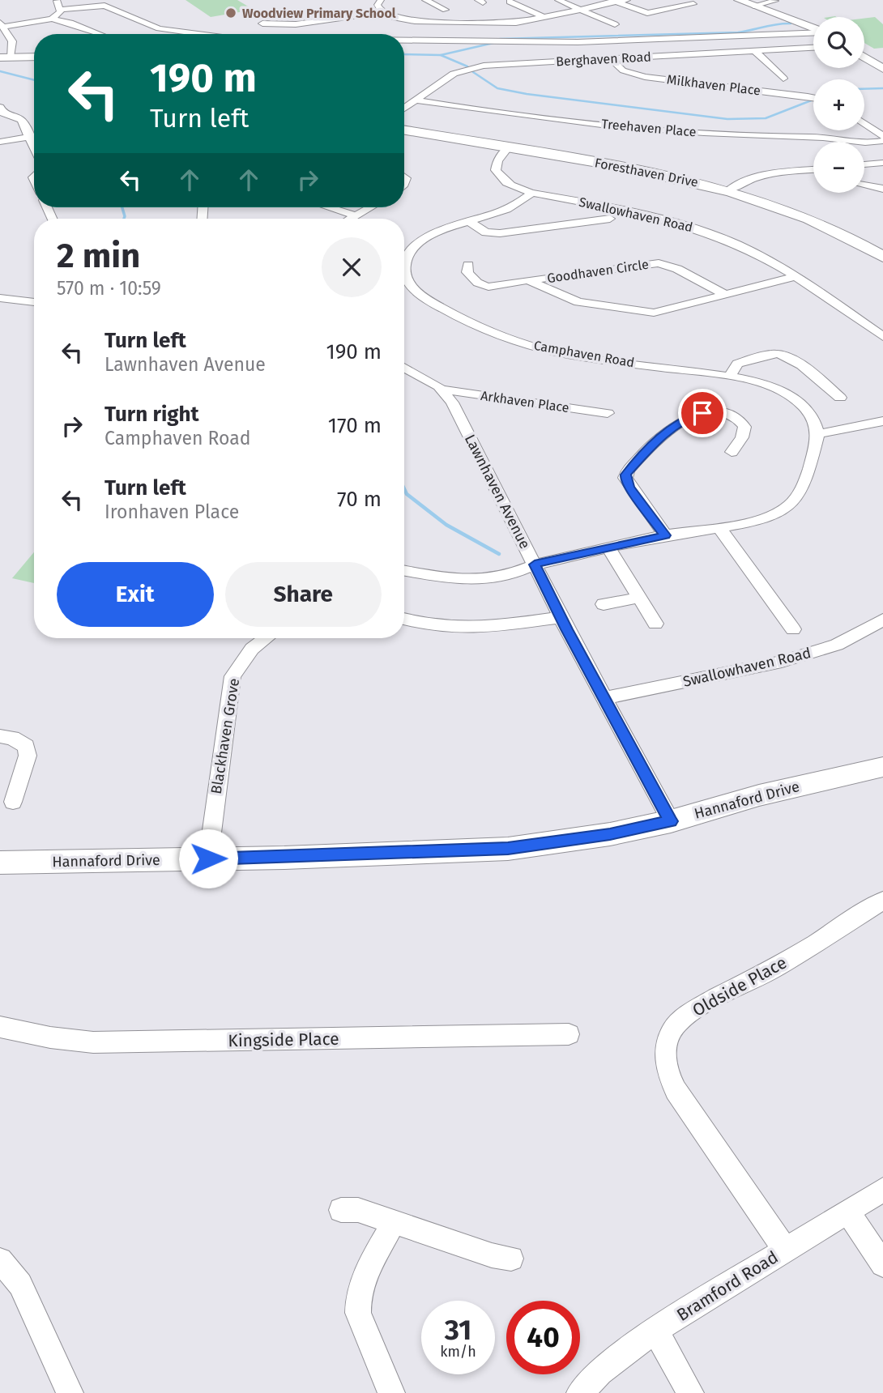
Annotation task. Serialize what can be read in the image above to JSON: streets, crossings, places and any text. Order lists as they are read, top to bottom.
{
  "streets": {
    "street": [
      "Berghaven Road",
      "Milkhaven Place",
      "Treehaven Place",
      "Foresthaven Drive",
      "Swallowhaven Road",
      "Goodhaven Circle",
      "Camphaven Road",
      "Arkhaven Place",
      "Lawnhaven Avenue",
      "Blackhaven Grove",
      "Hannaford Drive",
      "Oldside Place",
      "Kingside Place",
      "Bramford Road"
    ]
  },
  "crossings": [
    ["Berghaven Road", "Milkhaven Place"],
    ["Berghaven Road", "Treehaven Place"],
    ["Foresthaven Drive", "Swallowhaven Road"],
    ["Swallowhaven Road", "Goodhaven Circle"],
    ["Swallowhaven Road", "Camphaven Road"],
    ["Swallowhaven Road", "Lawnhaven Avenue"],
    ["Arkhaven Place", "Lawnhaven Avenue"],
    ["Lawnhaven Avenue", "Hannaford Drive"],
    ["Blackhaven Grove", "Hannaford Drive"],
    ["Oldside Place", "Bramford Road"]
  ],
  "places": ["Woodview Primary School"],
  "page": {
    "map_buttons": ["+", "−"],
    "turn": ["190 m", "Turn left"],
    "heading": ["2 min", "570 m · 10:59"],
    "list": [
      {
        "name": "Turn left",
        "note": "Lawnhaven Avenue",
        "value": "190 m"
      },
      {
        "name": "Turn right",
        "note": "Camphaven Road",
        "value": "170 m"
      },
      {
        "name": "Turn left",
        "note": "Ironhaven Place",
        "value": "70 m"
      }
    ],
    "buttons": ["Exit", "Share"],
    "speed": "31 km/h",
    "limit": "40"
  }
}
